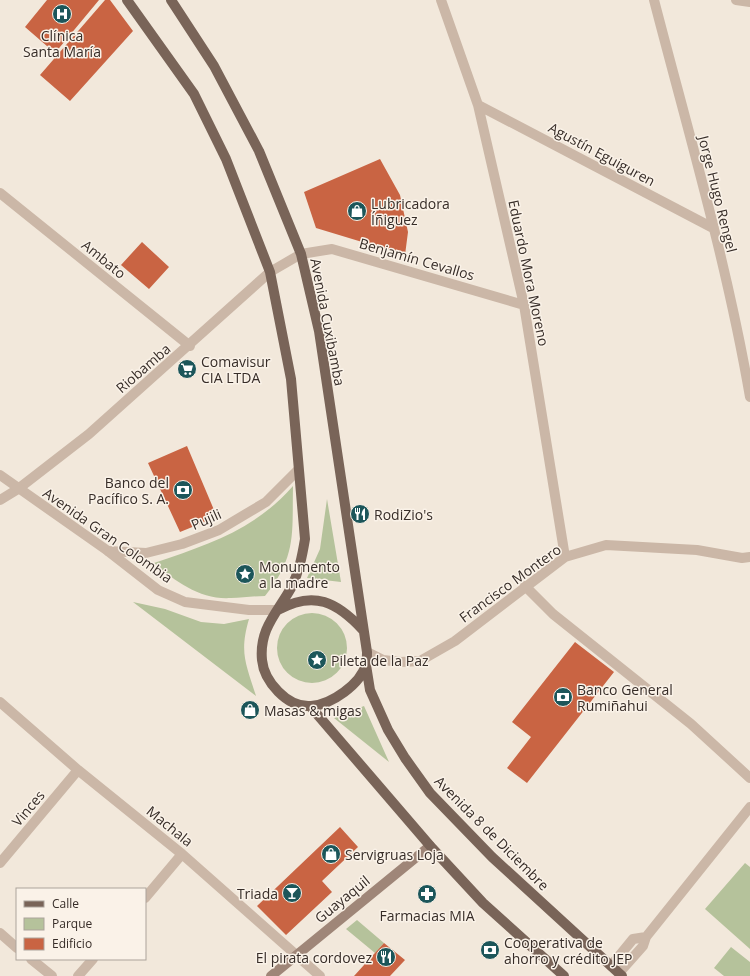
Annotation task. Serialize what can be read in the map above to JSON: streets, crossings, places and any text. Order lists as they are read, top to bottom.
{
  "streets": {
    "main road": ["Avenida Cuxibamba", "Avenida 8 de Diciembre", "Guayaquil"],
    "street": [
      "Agustín Eguiguren",
      "Jorge Hugo Rengel",
      "Ambato",
      "Benjamín Cevallos",
      "Eduardo Mora Moreno",
      "Riobamba",
      "Pujili",
      "Avenida Gran Colombia",
      "Francisco Montero",
      "Vinces",
      "Machala"
    ]
  },
  "crossings": [
    ["Agustín Eguiguren", "Jorge Hugo Rengel"],
    ["Agustín Eguiguren", "Eduardo Mora Moreno"],
    ["Ambato", "Riobamba"],
    ["Benjamín Cevallos", "Eduardo Mora Moreno"],
    ["Benjamín Cevallos", "Avenida Cuxibamba"],
    ["Benjamín Cevallos", "Riobamba"],
    ["Eduardo Mora Moreno", "Francisco Montero"],
    ["Avenida Cuxibamba", "Riobamba"],
    ["Avenida Cuxibamba", "Avenida Gran Colombia"],
    ["Avenida Cuxibamba", "Francisco Montero"],
    ["Avenida Cuxibamba", "Avenida 8 de Diciembre"],
    ["Riobamba", "Avenida Gran Colombia"],
    ["Pujili", "Avenida Gran Colombia"],
    ["Avenida Gran Colombia", "Francisco Montero"],
    ["Avenida Gran Colombia", "Avenida 8 de Diciembre"],
    ["Francisco Montero", "Avenida 8 de Diciembre"],
    ["Vinces", "Machala"],
    ["Machala", "Guayaquil"]
  ],
  "places": {
    "hospital": ["Clínica Santa María"],
    "shop": ["Lubricadora Íñiguez", "Masas & migas", "Servigruas Loja"],
    "supermarket": ["Comavisur CIA LTDA"],
    "bank": ["Banco del Pacífico S. A.", "Banco General Rumiñahui", "Cooperativa de ahorro y crédito JEP"],
    "restaurant": ["RodiZio's", "El pirata cordovez"],
    "place": ["Monumento a la madre", "Pileta de la Paz"],
    "bar": ["Triada"],
    "pharmacy": ["Farmacias MIA"]
  },
  "legend": ["Calle", "Parque", "Edificio"]
}
